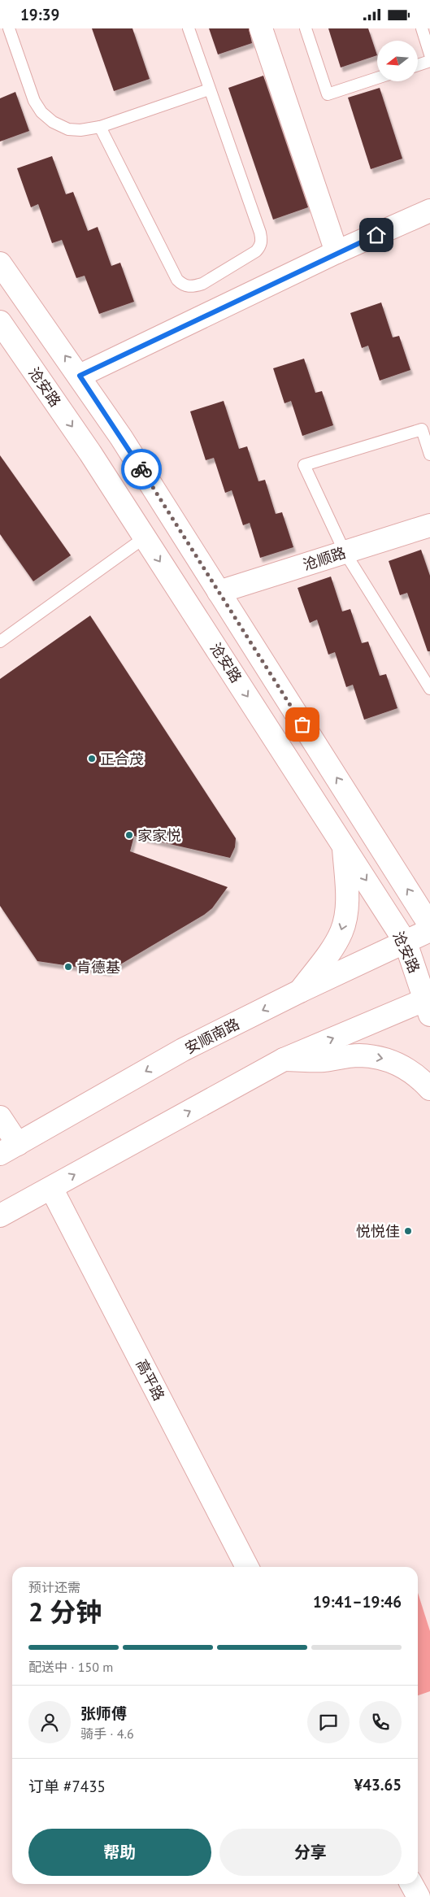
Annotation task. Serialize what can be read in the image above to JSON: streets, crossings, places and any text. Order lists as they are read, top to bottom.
{
  "streets": {
    "street": [
      "沧安路",
      "沧顺路",
      "安顺南路",
      "高平路"
    ]
  },
  "crossings": [
    ["沧安路", "安顺南路"]
  ],
  "places": [
    "正合茂",
    "家家悦",
    "肯德基",
    "悦悦佳"
  ],
  "north": "left",
  "page": {
    "status": "19:39",
    "heading": ["2 分钟", "预计还需", "19:41–19:46"],
    "panel": [
      "张师傅",
      "骑手 · 4.6",
      "订单 #7435",
      "¥43.65"
    ],
    "bar": "配送中 · 150 m",
    "buttons": ["帮助", "分享"]
  }
}
